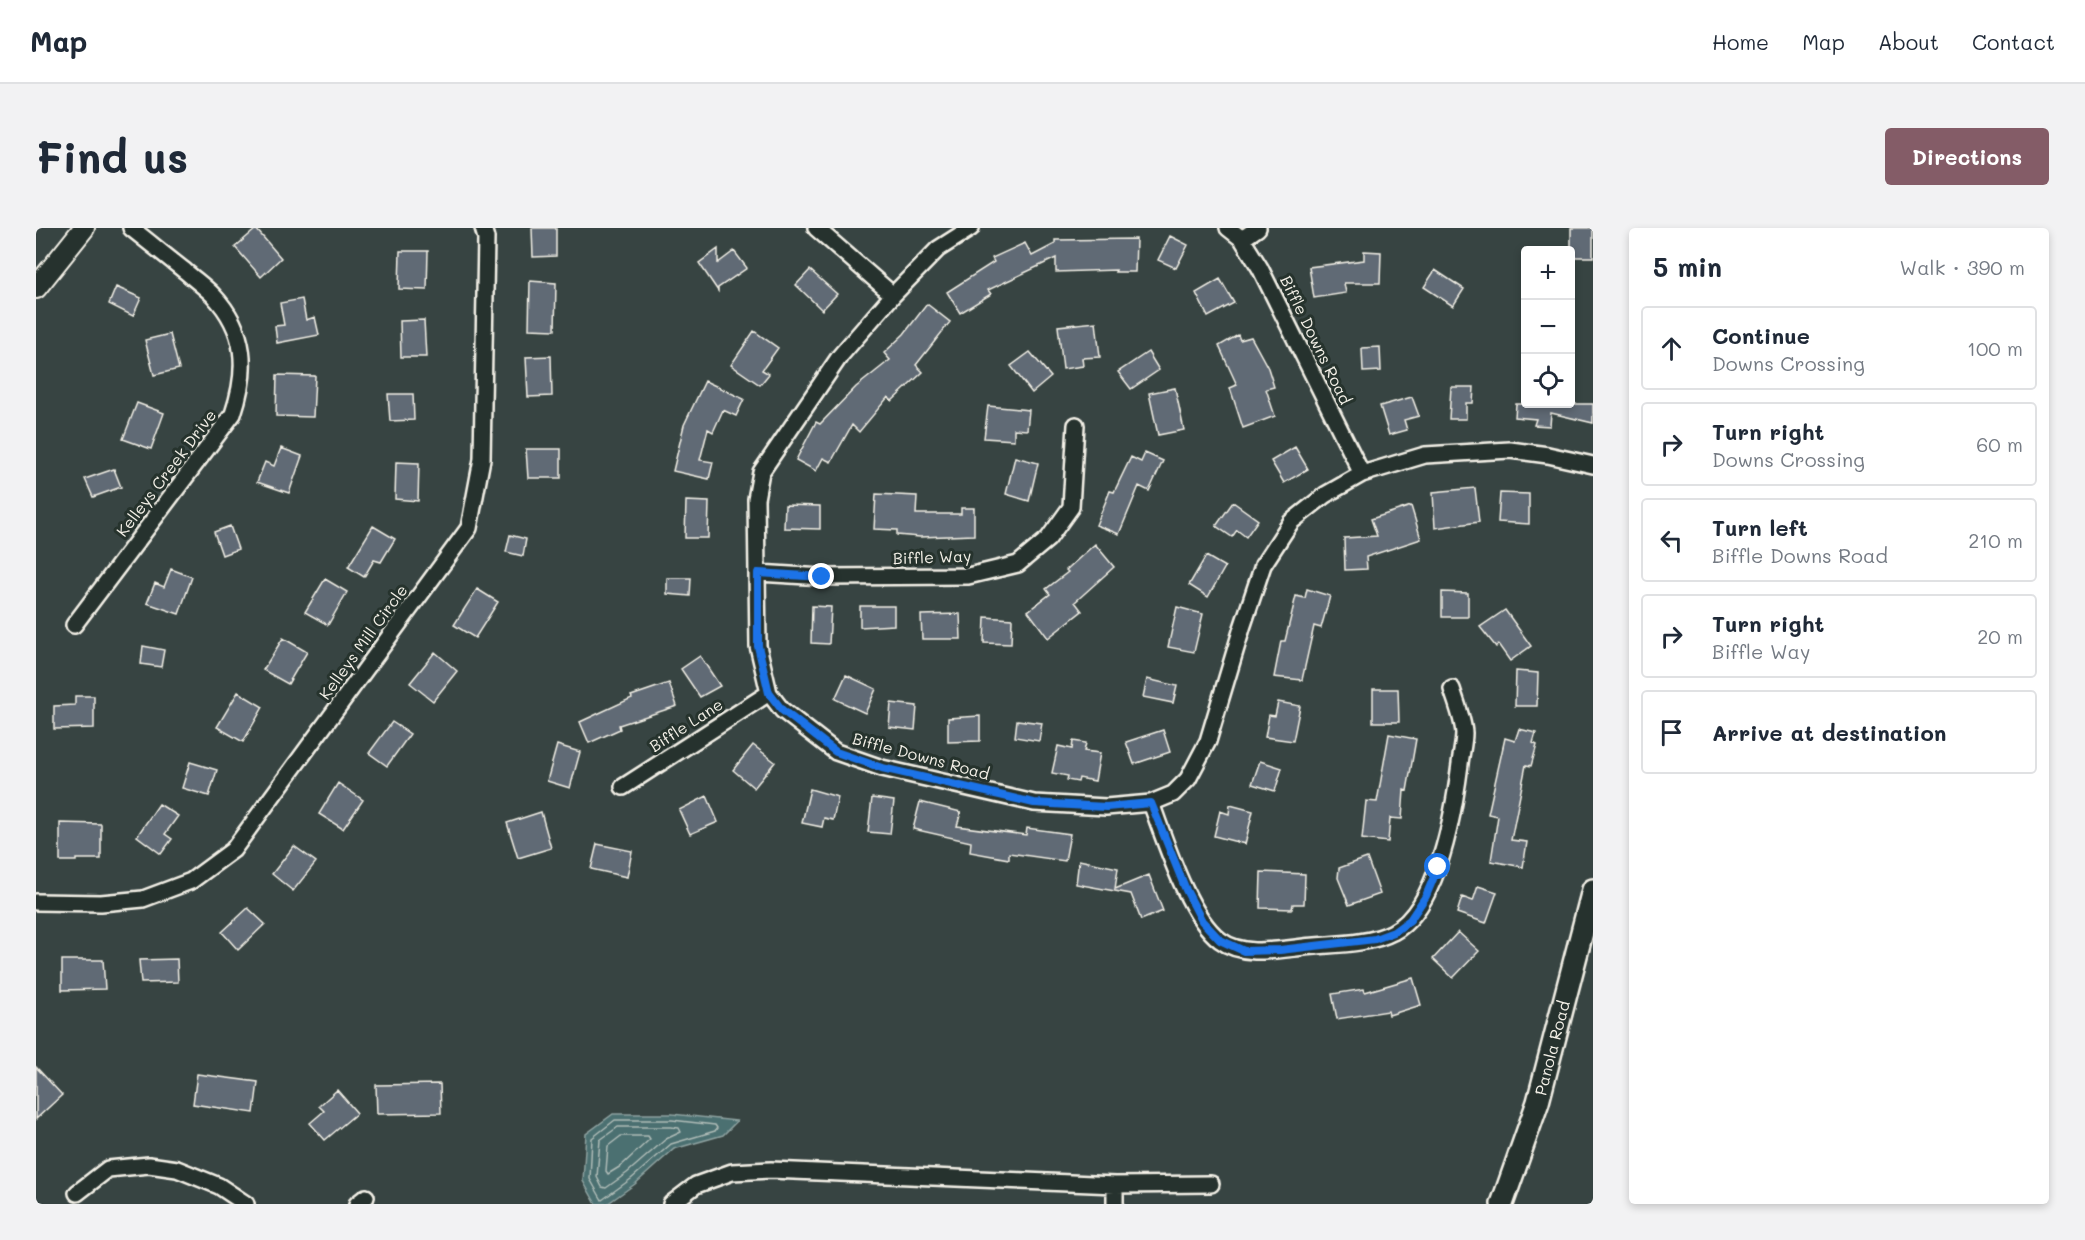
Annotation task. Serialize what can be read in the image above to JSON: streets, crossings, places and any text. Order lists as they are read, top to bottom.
{
  "streets": {
    "main road": ["Panola Road"],
    "street": [
      "Biffle Downs Road",
      "Kelleys Creek Drive",
      "Biffle Way",
      "Kelleys Mill Circle",
      "Biffle Lane"
    ]
  },
  "crossings": [
    ["Biffle Downs Road", "Biffle Way"],
    ["Biffle Downs Road", "Biffle Lane"]
  ],
  "page": {
    "header": "Map",
    "nav": [
      "Home",
      "Map",
      "About",
      "Contact"
    ],
    "buttons": "Directions",
    "title": "Find us",
    "heading": ["5 min", "Walk · 390 m"],
    "map_buttons": ["+", "−"],
    "list": [
      ["Continue", "Downs Crossing", "100 m"],
      ["Turn right", "Downs Crossing", "60 m"],
      ["Turn left", "Biffle Downs Road", "210 m"],
      ["Turn right", "Biffle Way", "20 m"],
      "Arrive at destination"
    ]
  }
}
